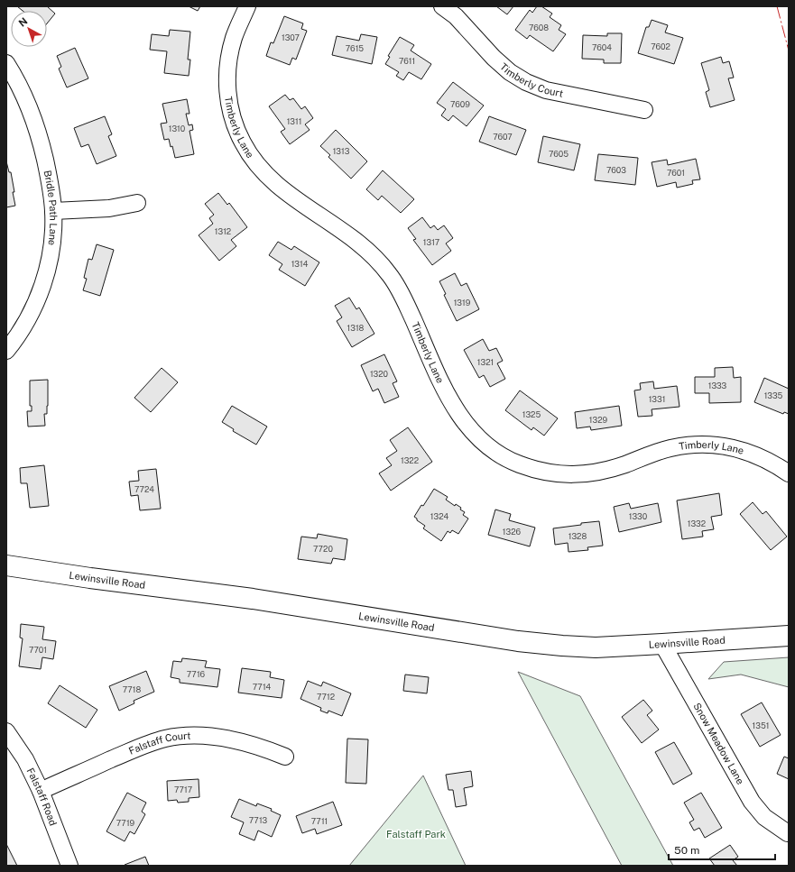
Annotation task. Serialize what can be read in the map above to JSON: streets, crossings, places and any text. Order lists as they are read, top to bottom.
{
  "streets": {
    "main road": ["Lewinsville Road"],
    "street": [
      "Timberly Court",
      "Timberly Lane",
      "Bridle Path Lane",
      "Snow Meadow Lane",
      "Falstaff Court",
      "Falstaff Road"
    ]
  },
  "crossings": [
    ["Lewinsville Road", "Snow Meadow Lane"],
    ["Falstaff Court", "Falstaff Road"]
  ],
  "parks": ["Falstaff Park"],
  "house_numbers": [
    "7608",
    "1307",
    "7602",
    "7604",
    "7615",
    "7611",
    "7609",
    "1311",
    "1310",
    "7607",
    "1313",
    "7605",
    "7603",
    "7601",
    "1312",
    "1317",
    "1314",
    "1319",
    "1318",
    "1321",
    "1320",
    "1333",
    "1335",
    "1331",
    "1325",
    "1329",
    "1322",
    "7724",
    "1324",
    "1330",
    "1332",
    "1326",
    "1328",
    "7720",
    "7701",
    "7716",
    "7714",
    "7718",
    "7712",
    "1351",
    "7717",
    "7713",
    "7711",
    "7719"
  ],
  "scale_bar": "50 m",
  "north": "top left"
}
